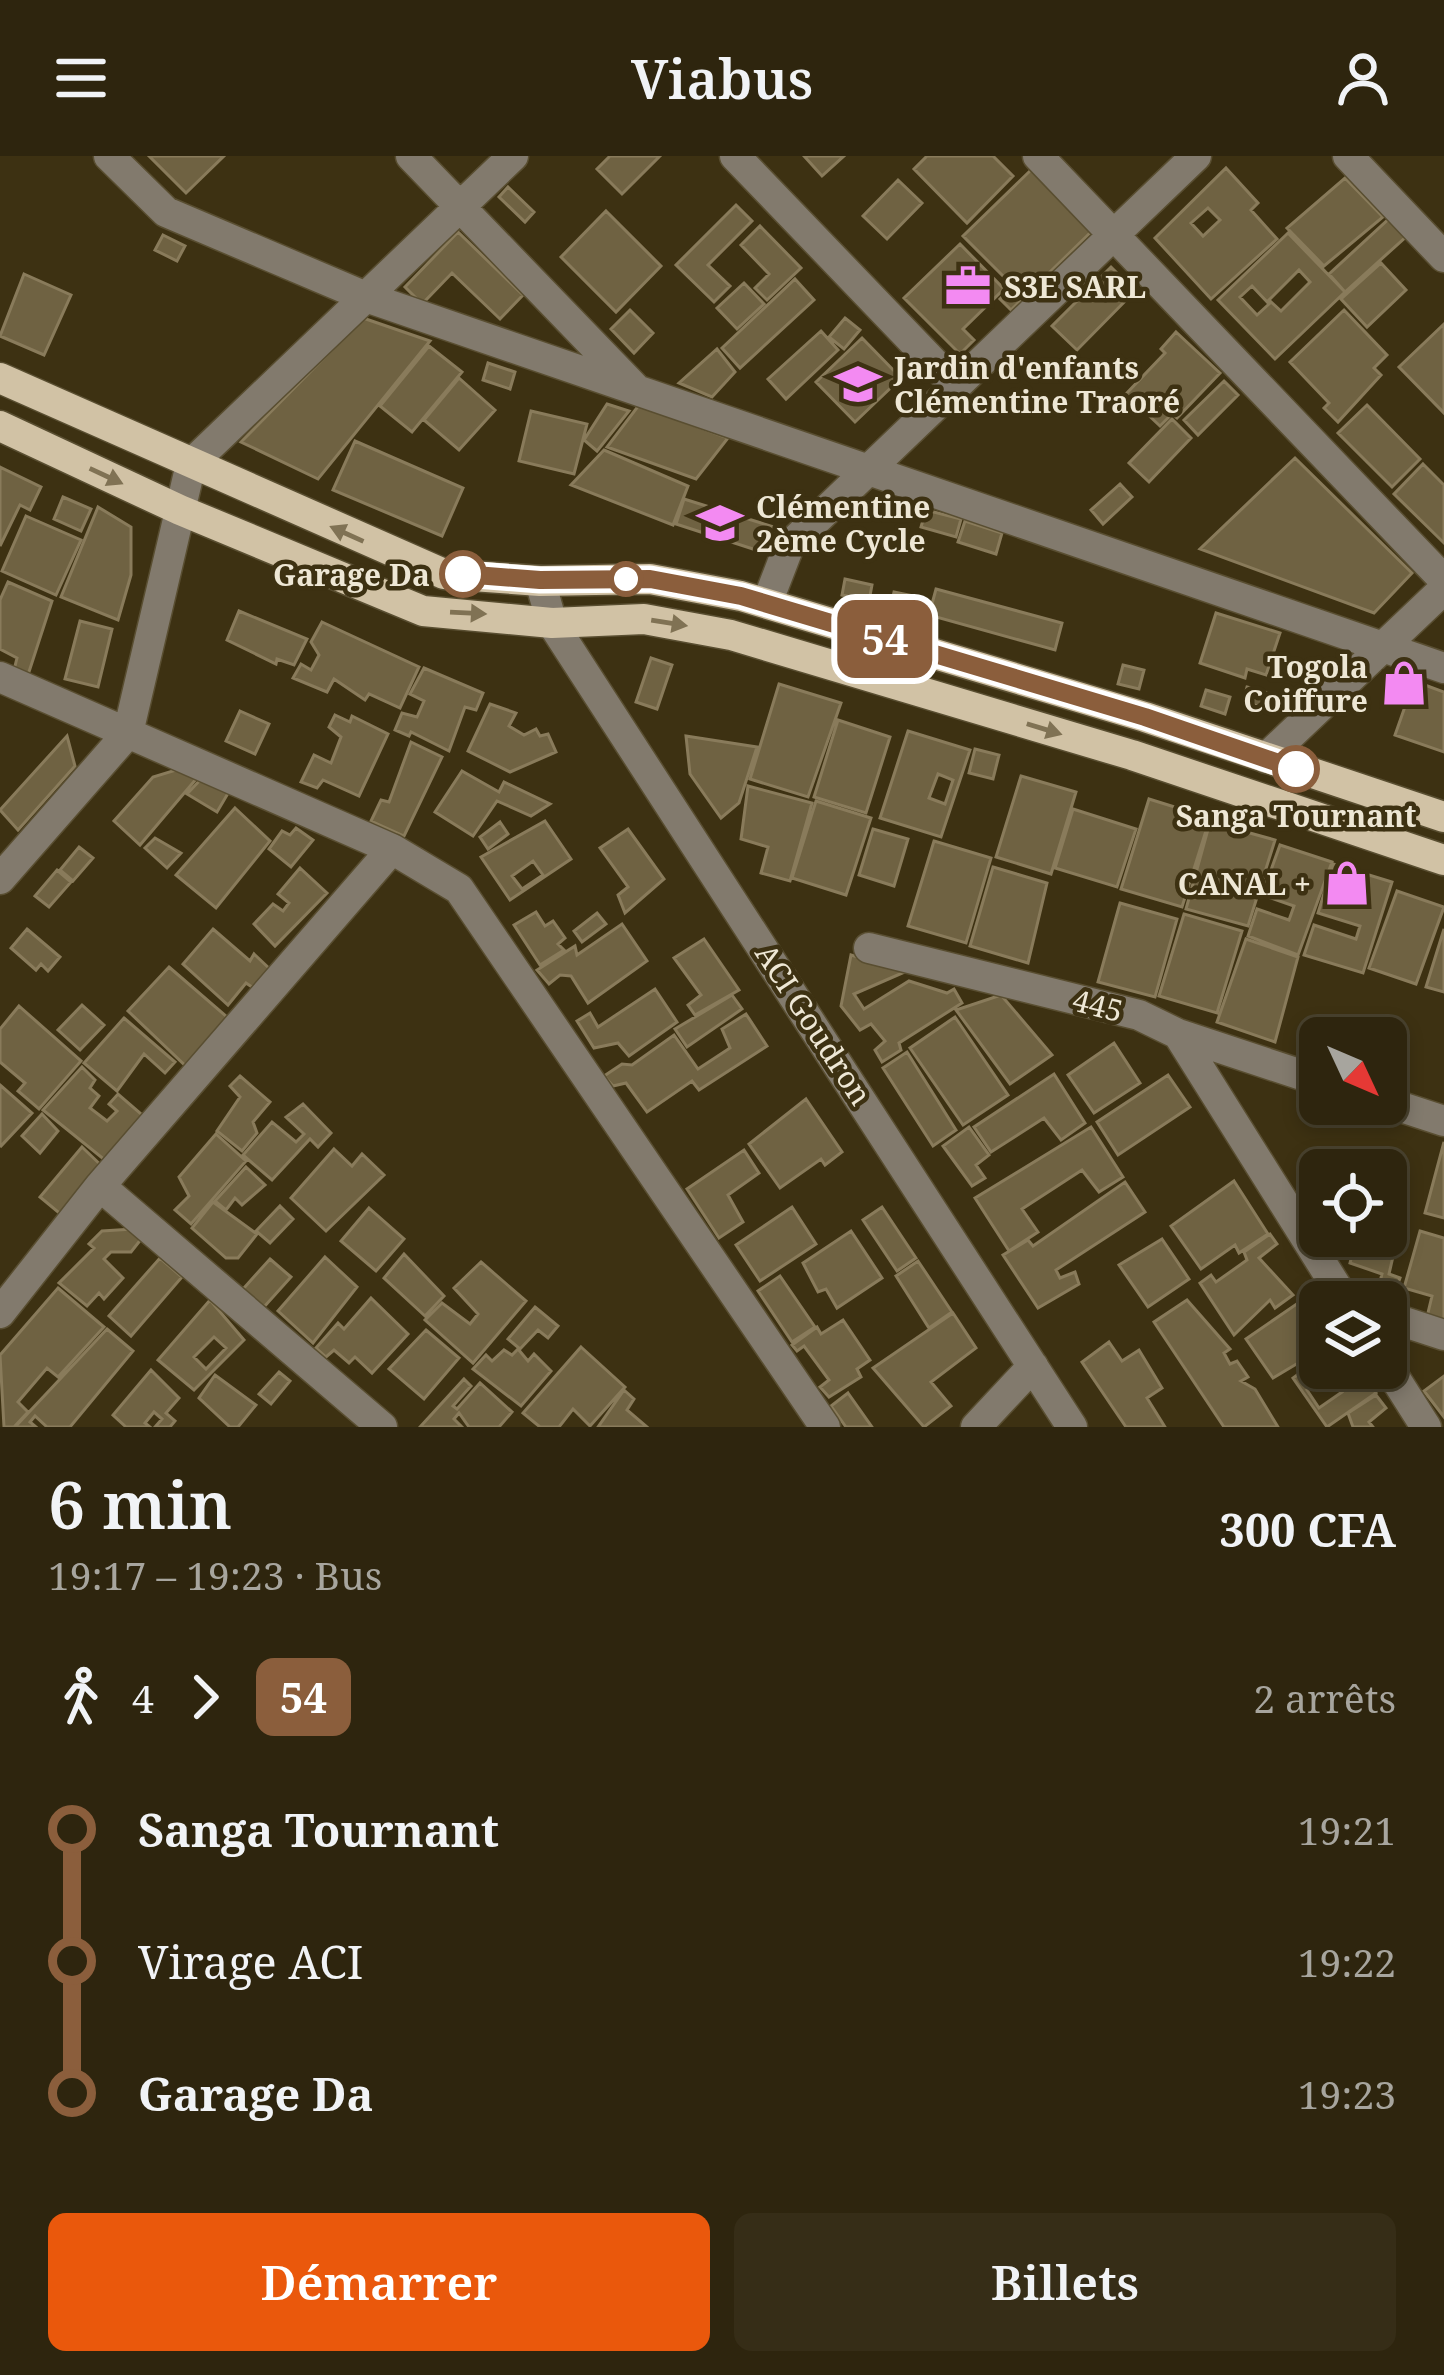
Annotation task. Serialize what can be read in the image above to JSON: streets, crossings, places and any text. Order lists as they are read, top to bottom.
{
  "streets": {
    "street": ["445", "ACI Goudron"]
  },
  "places": {
    "office": ["S3E SARL"],
    "school or university": ["Jardin d'enfants Clémentine Traoré", "Clémentine 2ème Cycle"],
    "other": ["Garage Da", "Sanga Tournant"],
    "shop": ["Togola Coiffure", "CANAL +"]
  },
  "lines": ["bus line 54"],
  "north": "bottom right",
  "page": {
    "header": "Viabus",
    "on_map": "54",
    "heading": ["6 min", "19:17 – 19:23 · Bus", "300 CFA"],
    "legs": ["4", "54", "2 arrêts"],
    "list": [
      {
        "name": "Sanga Tournant",
        "value": "19:21"
      },
      {
        "name": "Virage ACI",
        "value": "19:22"
      },
      {
        "name": "Garage Da",
        "value": "19:23"
      }
    ],
    "buttons": ["Démarrer", "Billets"]
  }
}
